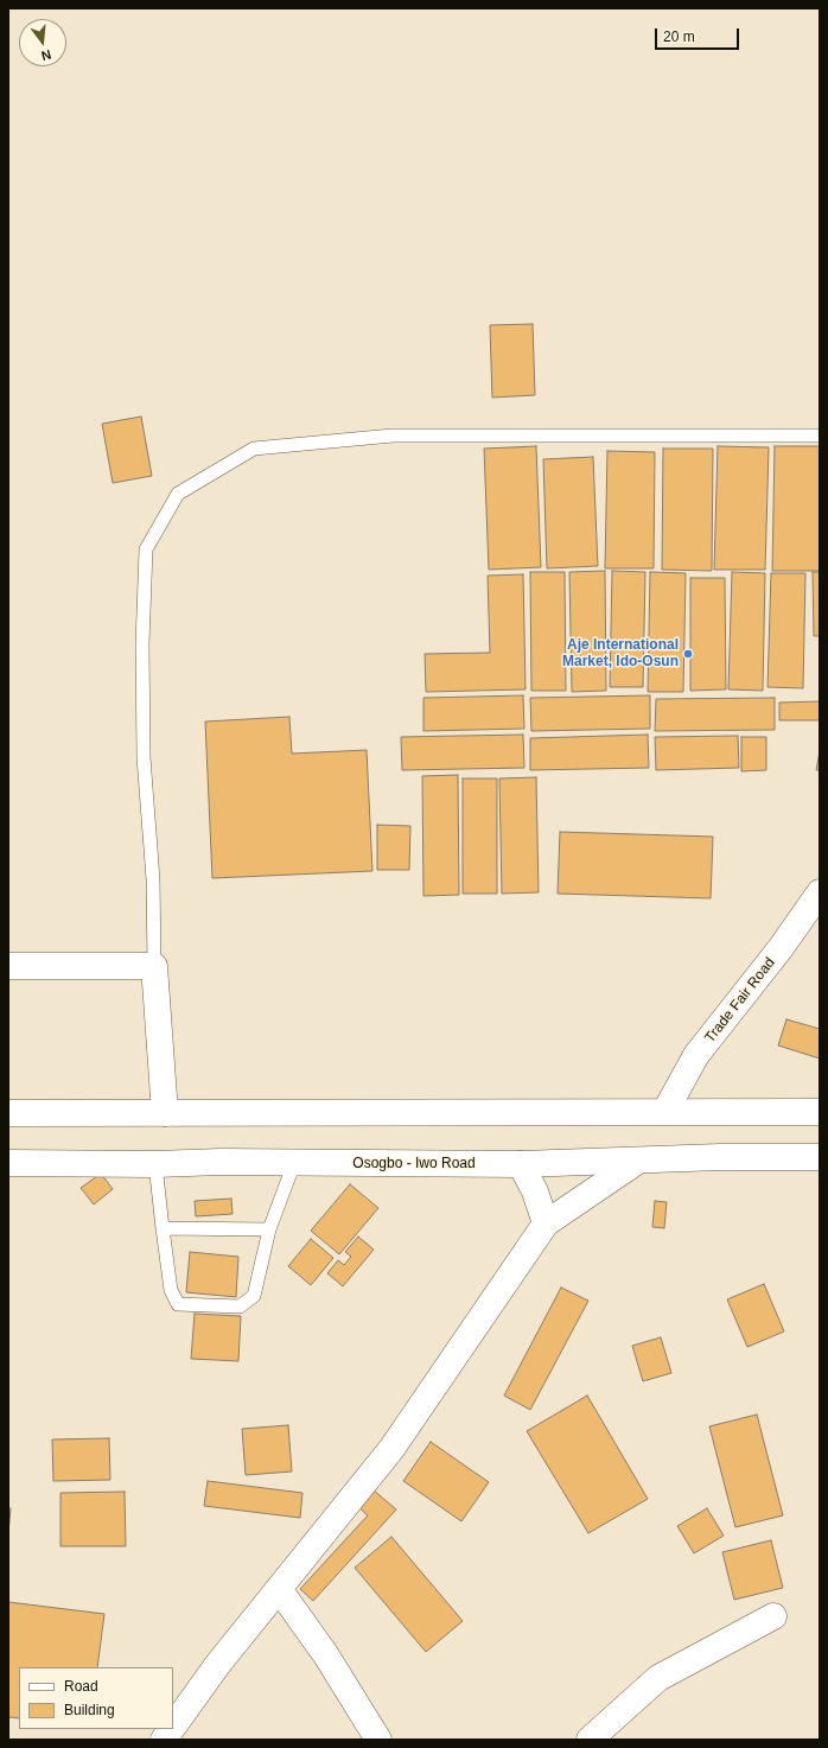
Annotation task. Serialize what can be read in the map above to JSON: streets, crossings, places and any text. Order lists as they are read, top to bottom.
{
  "streets": {
    "street": ["Trade Fair Road", "Osogbo - Iwo Road"]
  },
  "places": ["Aje International Market, Ido-Osun"],
  "legend": ["Road", "Building"],
  "scale_bar": "20 m",
  "north": "bottom"
}
